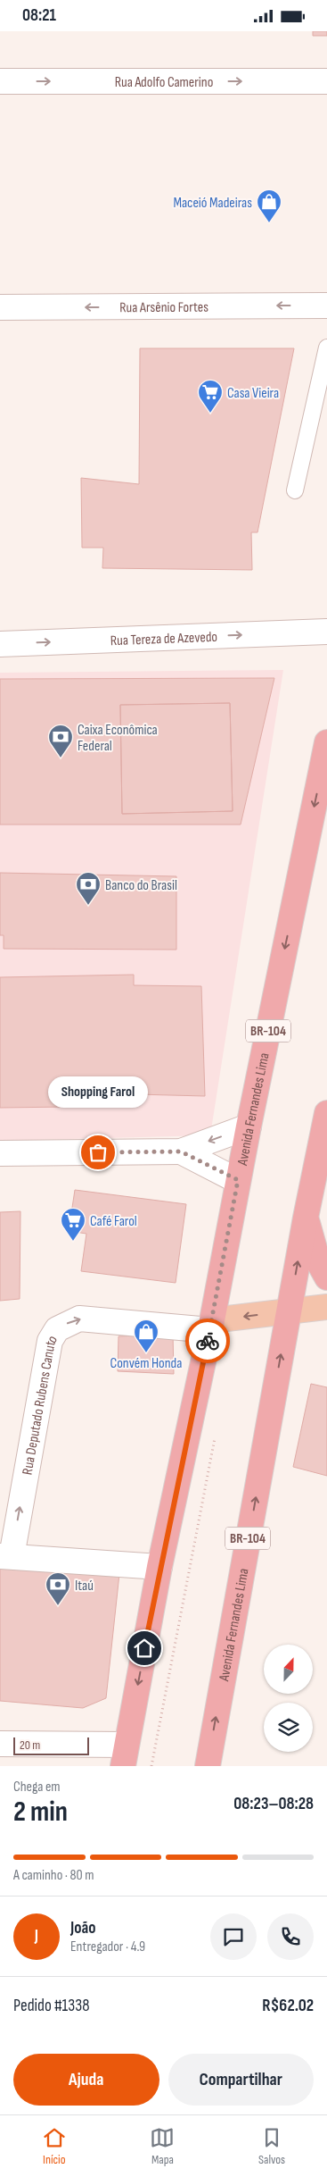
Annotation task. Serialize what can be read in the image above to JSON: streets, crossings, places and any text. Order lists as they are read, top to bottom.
{
  "streets": {
    "highway": ["BR-104", "Avenida Fernandes Lima"],
    "street": [
      "Rua Adolfo Camerino",
      "Rua Arsênio Fortes",
      "Rua Tereza de Azevedo",
      "Rua Deputado Rubens Canuto"
    ]
  },
  "crossings": [
    ["Avenida Fernandes Lima", "Rua Deputado Rubens Canuto"]
  ],
  "one_way": ["Rua Adolfo Camerino", "Rua Arsênio Fortes", "Rua Tereza de Azevedo"],
  "places": {
    "shop": ["Maceió Madeiras", "Convém Honda"],
    "supermarket": ["Casa Vieira", "Café Farol"],
    "bank": ["Caixa Econômica Federal", "Banco do Brasil", "Itaú"],
    "other": ["Shopping Farol"]
  },
  "scale_bar": "20 m",
  "north": "top",
  "page": {
    "status": "08:21",
    "bubble": "Shopping Farol",
    "scale": "20 m",
    "heading": ["2 min", "Chega em", "08:23–08:28"],
    "panel": [
      "João",
      "Entregador · 4.9",
      "Pedido #1338",
      "R$62.02"
    ],
    "bar": "A caminho · 80 m",
    "round": "J",
    "buttons": ["Ajuda", "Compartilhar"],
    "tabs": ["Início", "Mapa", "Salvos"]
  }
}
